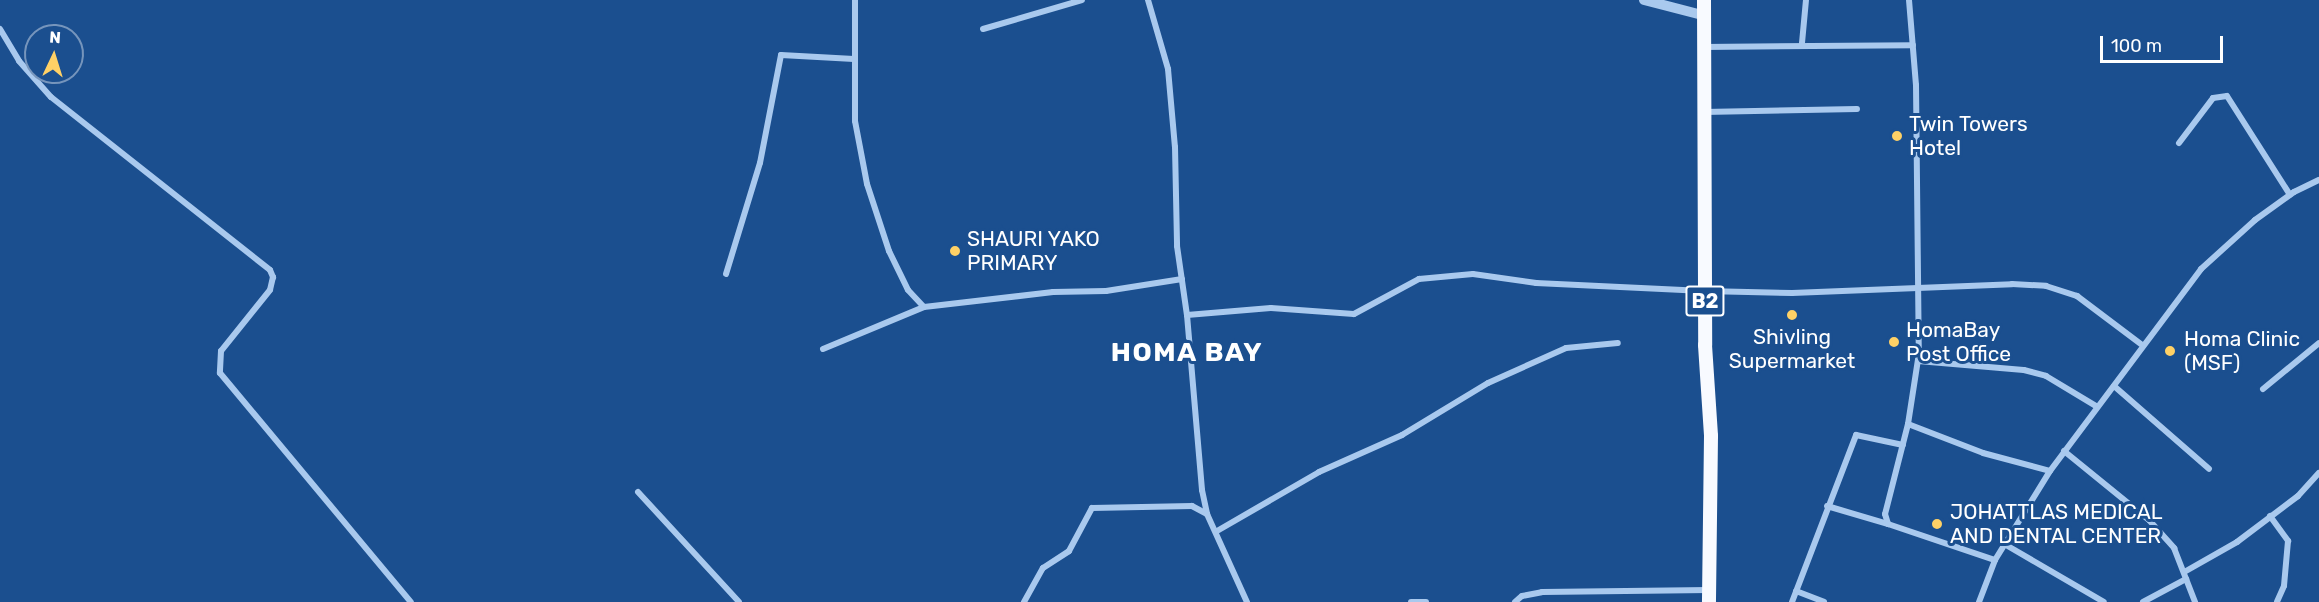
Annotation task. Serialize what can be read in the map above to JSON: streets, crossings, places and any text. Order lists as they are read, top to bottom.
{
  "streets": {
    "highway": ["B2"]
  },
  "districts": ["HOMA BAY"],
  "places": [
    "Twin Towers Hotel",
    "SHAURI YAKO PRIMARY",
    "Shivling Supermarket",
    "HomaBay Post Office",
    "Homa Clinic (MSF)",
    "JOHATTLAS MEDICAL AND DENTAL CENTER"
  ],
  "scale_bar": "100 m",
  "north": "top"
}
